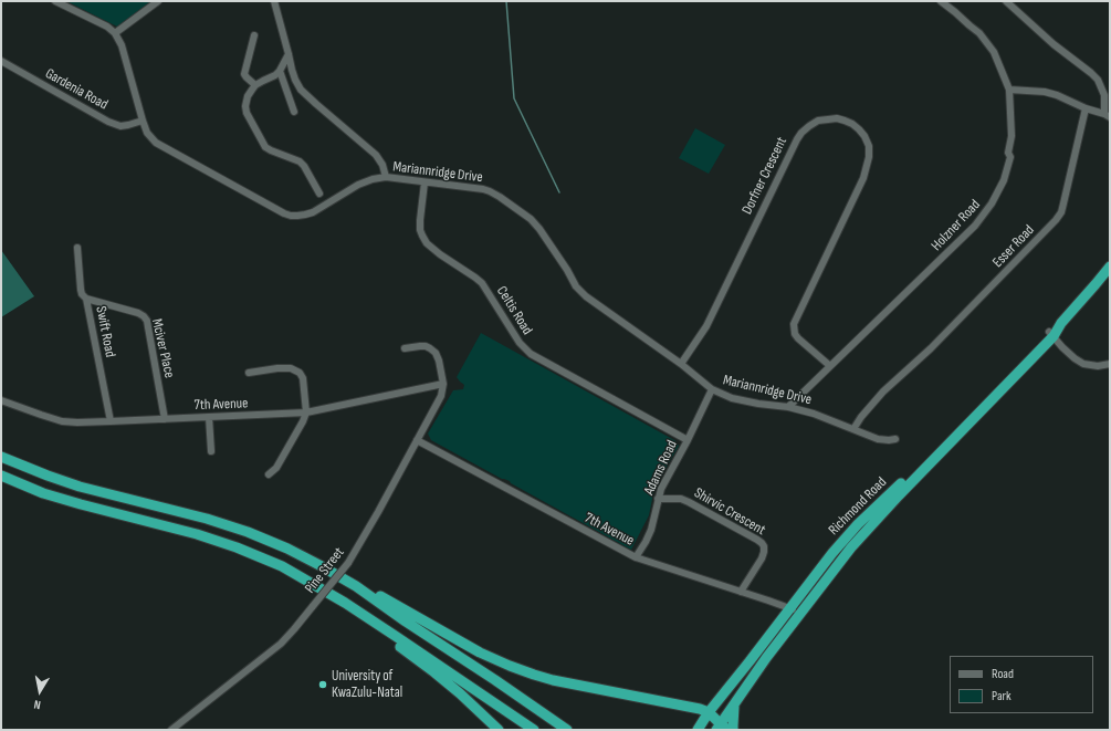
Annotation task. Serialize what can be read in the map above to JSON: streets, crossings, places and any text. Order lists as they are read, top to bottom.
{
  "streets": {
    "highway": ["Richmond Road"],
    "street": [
      "Gardenia Road",
      "Mariannridge Drive",
      "Dorfner Crescent",
      "Holzner Road",
      "Esser Road",
      "Celtis Road",
      "Swift Road",
      "Mciver Place",
      "7th Avenue",
      "Adams Road",
      "Shirvic Crescent",
      "Pine Street"
    ]
  },
  "crossings": [
    ["Gardenia Road", "Mariannridge Drive"],
    ["Mariannridge Drive", "Dorfner Crescent"],
    ["Mariannridge Drive", "Holzner Road"],
    ["Mariannridge Drive", "Esser Road"],
    ["Mariannridge Drive", "Celtis Road"],
    ["Mariannridge Drive", "Adams Road"],
    ["Dorfner Crescent", "Holzner Road"],
    ["Celtis Road", "Adams Road"],
    ["Swift Road", "Mciver Place"],
    ["Swift Road", "7th Avenue"],
    ["Mciver Place", "7th Avenue"],
    ["7th Avenue", "Adams Road"],
    ["7th Avenue", "Richmond Road"],
    ["7th Avenue", "Shirvic Crescent"],
    ["7th Avenue", "Pine Street"],
    ["Adams Road", "Shirvic Crescent"]
  ],
  "places": ["University of KwaZulu-Natal"],
  "legend": ["Road", "Park"],
  "north": "bottom"
}
